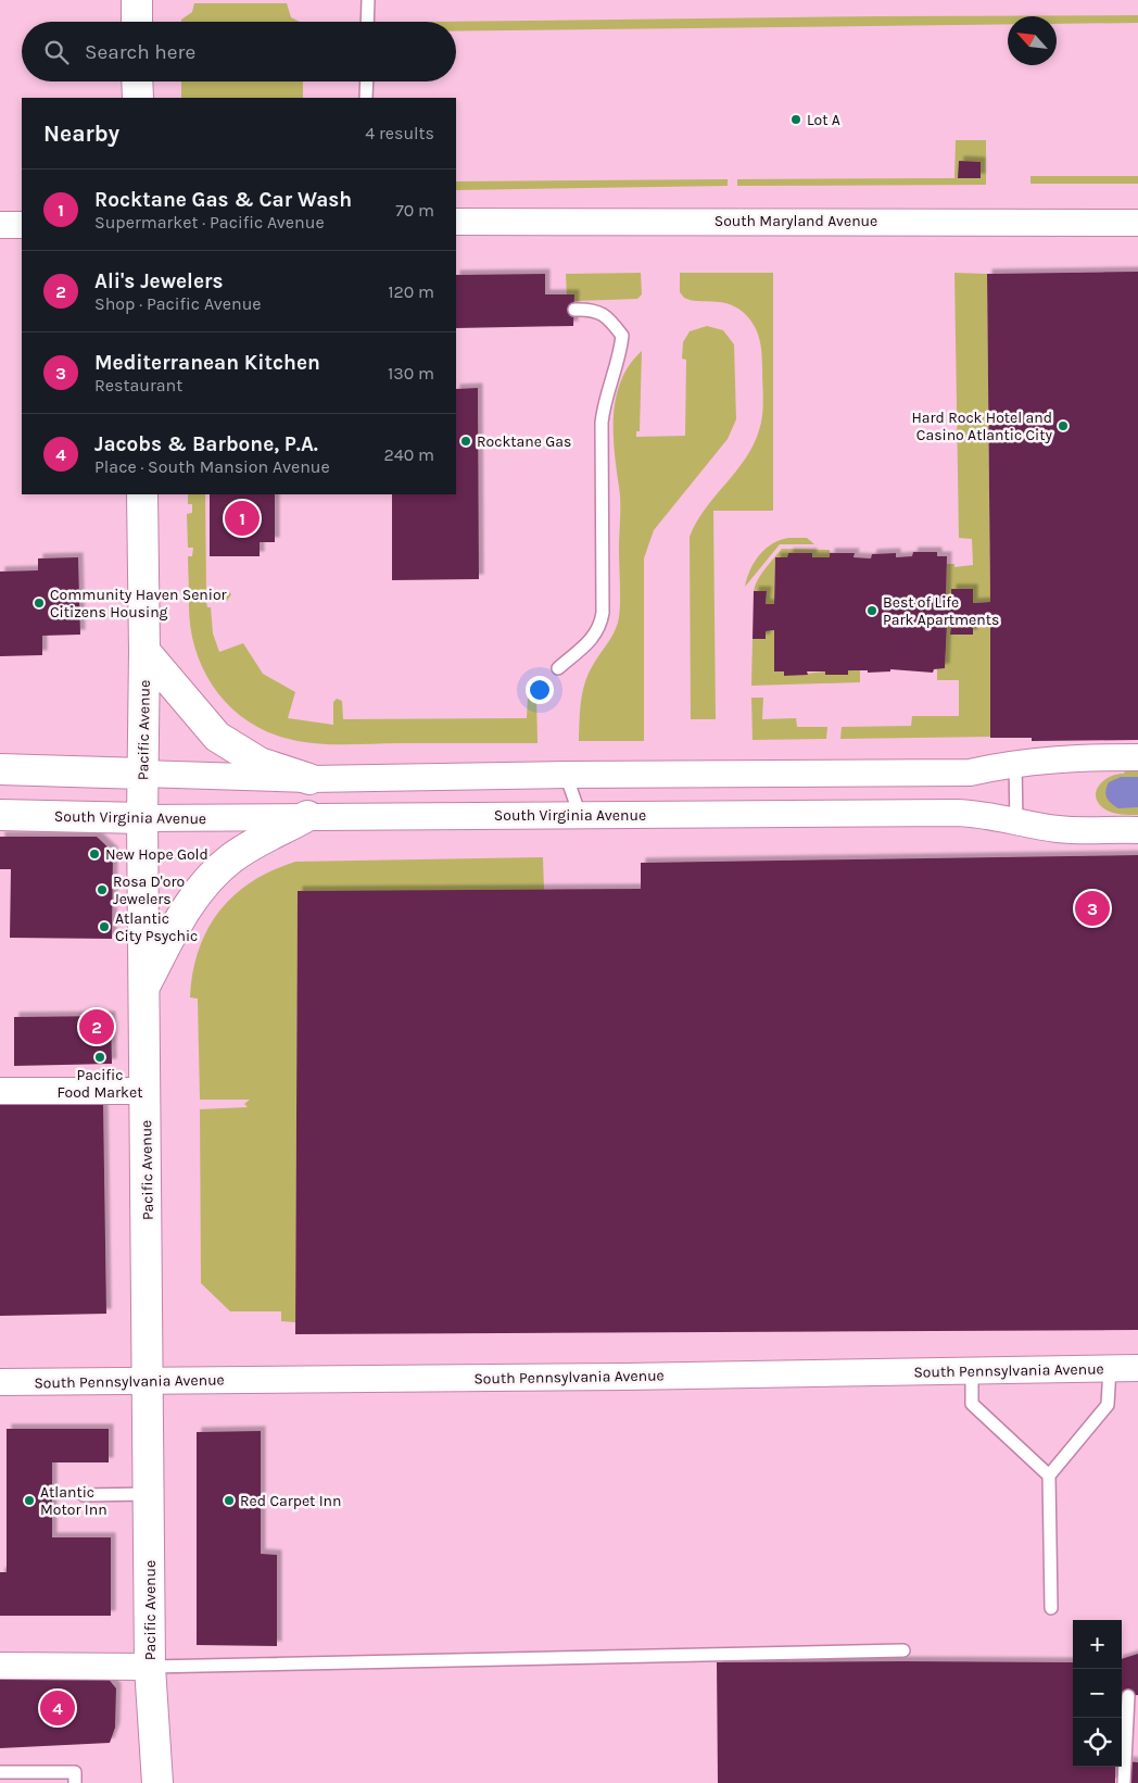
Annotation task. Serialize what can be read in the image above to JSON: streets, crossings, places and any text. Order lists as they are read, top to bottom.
{
  "streets": {
    "street": [
      "South Maryland Avenue",
      "Pacific Avenue",
      "South Virginia Avenue",
      "South Pennsylvania Avenue"
    ]
  },
  "crossings": [
    ["Pacific Avenue", "South Virginia Avenue"],
    ["Pacific Avenue", "South Pennsylvania Avenue"]
  ],
  "places": [
    "Lot A",
    "Hard Rock Hotel and Casino Atlantic City",
    "Rocktane Gas",
    "Community Haven Senior Citizens Housing",
    "Best of Life Park Apartments",
    "New Hope Gold",
    "Rosa D'oro Jewelers",
    "Atlantic City Psychic",
    "Pacific Food Market",
    "Atlantic Motor Inn",
    "Red Carpet Inn"
  ],
  "north": "top left",
  "page": {
    "search": "Search here",
    "heading": ["Nearby", "4 results"],
    "list": [
      {
        "mark": "1",
        "name": "Rocktane Gas & Car Wash",
        "note": "Supermarket · Pacific Avenue",
        "value": "70 m"
      },
      {
        "mark": "2",
        "name": "Ali's Jewelers",
        "note": "Shop · Pacific Avenue",
        "value": "120 m"
      },
      {
        "mark": "3",
        "name": "Mediterranean Kitchen",
        "note": "Restaurant",
        "value": "130 m"
      },
      {
        "mark": "4",
        "name": "Jacobs & Barbone, P.A.",
        "note": "Place · South Mansion Avenue",
        "value": "240 m"
      }
    ],
    "pins": [
      "1",
      "3",
      "2",
      "4"
    ],
    "map_buttons": ["+", "−"]
  }
}
